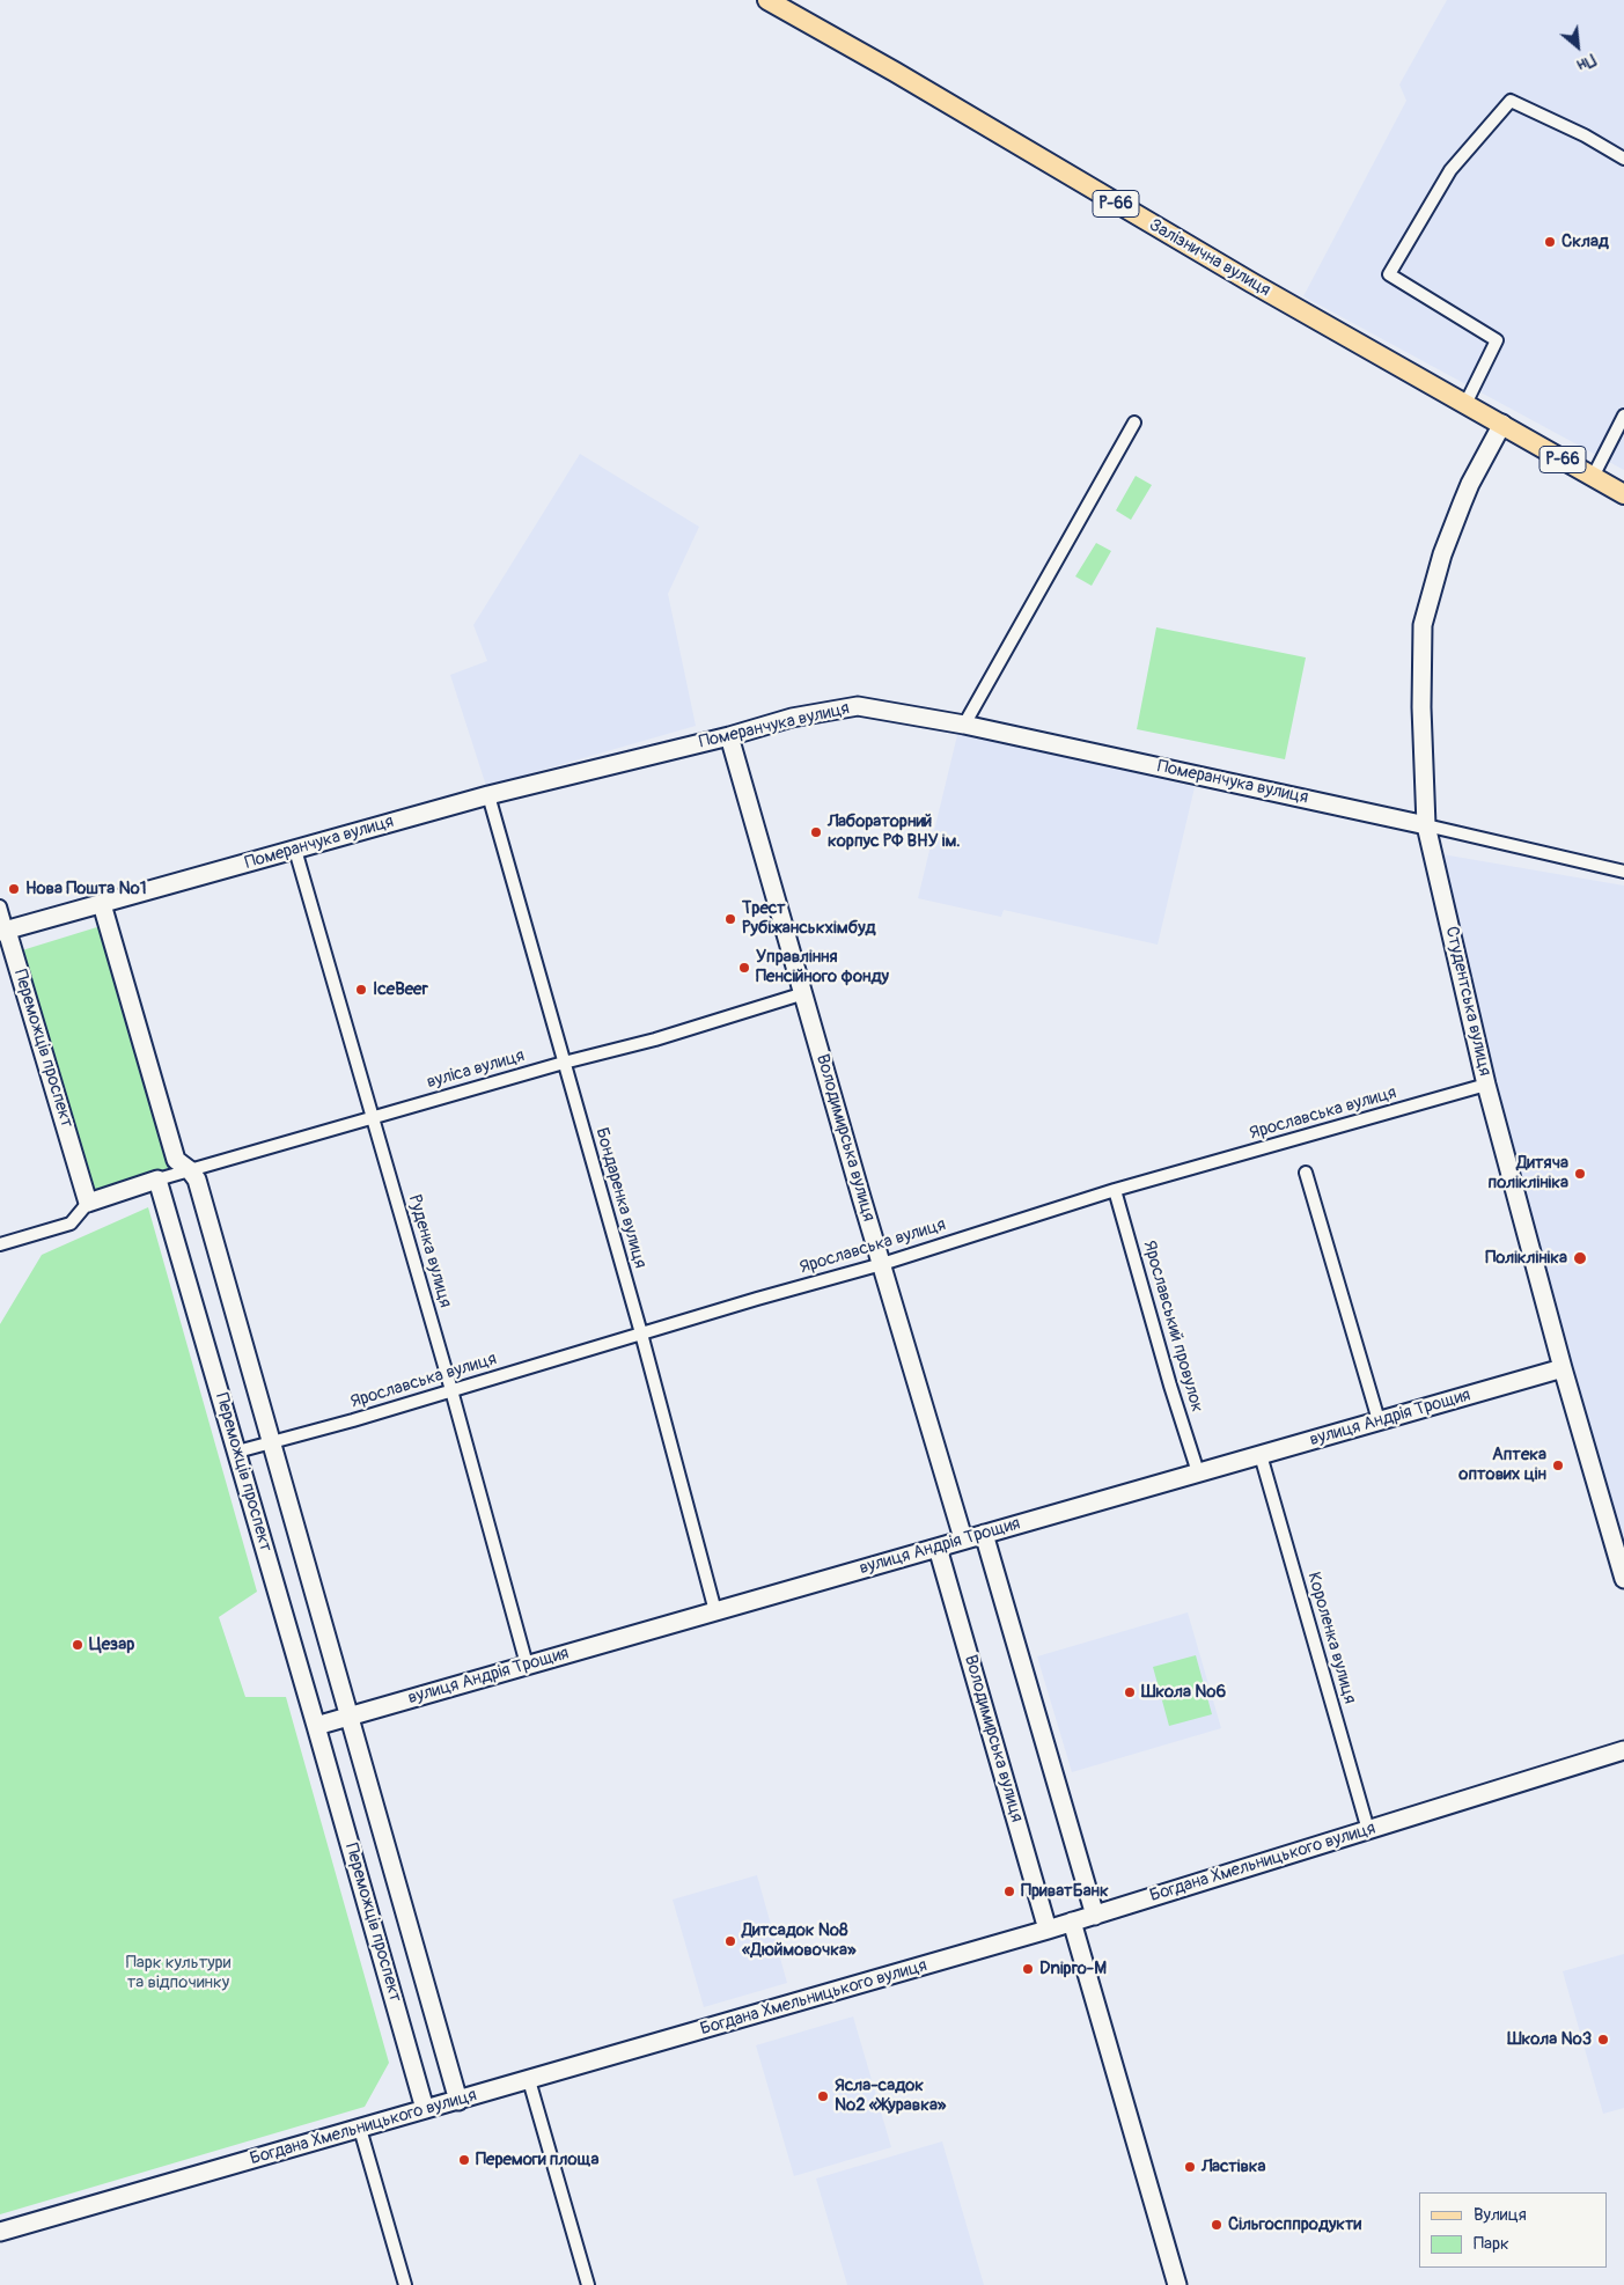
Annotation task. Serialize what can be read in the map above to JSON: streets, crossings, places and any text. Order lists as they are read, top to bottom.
{
  "streets": {
    "main road": ["Р-66", "Залізнична вулиця"],
    "street": [
      "Померанчука вулиця",
      "Студентська вулиця",
      "Переможців проспект",
      "вуліса вулиця",
      "Ярославська вулиця",
      "Володимирська вулиця",
      "Бондаренка вулиця",
      "Руденка вулиця",
      "Ярославський провулок",
      "вулиця Андрія Трощия",
      "Короленка вулиця",
      "Богдана Хмельницького вулиця"
    ]
  },
  "crossings": [
    ["Залізнична вулиця", "Студентська вулиця"],
    ["Померанчука вулиця", "Студентська вулиця"],
    ["Померанчука вулиця", "Переможців проспект"],
    ["Померанчука вулиця", "Володимирська вулиця"],
    ["Померанчука вулиця", "Бондаренка вулиця"],
    ["Померанчука вулиця", "Руденка вулиця"],
    ["Студентська вулиця", "Ярославська вулиця"],
    ["Студентська вулиця", "вулиця Андрія Трощия"],
    ["Переможців проспект", "вуліса вулиця"],
    ["Переможців проспект", "Ярославська вулиця"],
    ["Переможців проспект", "вулиця Андрія Трощия"],
    ["Переможців проспект", "Богдана Хмельницького вулиця"],
    ["вуліса вулиця", "Володимирська вулиця"],
    ["вуліса вулиця", "Бондаренка вулиця"],
    ["вуліса вулиця", "Руденка вулиця"],
    ["Ярославська вулиця", "Володимирська вулиця"],
    ["Ярославська вулиця", "Бондаренка вулиця"],
    ["Ярославська вулиця", "Руденка вулиця"],
    ["Ярославська вулиця", "Ярославський провулок"],
    ["Володимирська вулиця", "вулиця Андрія Трощия"],
    ["Володимирська вулиця", "Богдана Хмельницького вулиця"],
    ["Бондаренка вулиця", "вулиця Андрія Трощия"],
    ["Руденка вулиця", "вулиця Андрія Трощия"],
    ["Ярославський провулок", "вулиця Андрія Трощия"],
    ["вулиця Андрія Трощия", "Короленка вулиця"],
    ["Короленка вулиця", "Богдана Хмельницького вулиця"]
  ],
  "parks": ["Парк культури та відпочинку"],
  "places": [
    "Склад",
    "Лабораторний корпус РФ ВНУ ім.",
    "Нова Пошта №1",
    "Трест Рубіжанськхімбуд",
    "Управління Пенсійного фонду",
    "IceBeer",
    "Дитяча поліклініка",
    "Поліклініка",
    "Аптека оптових цін",
    "Цезар",
    "Школа №6",
    "ПриватБанк",
    "Дитсадок №8 «Дюймовочка»",
    "Dnipro-M",
    "Школа №3",
    "Ясла-садок №2 «Журавка»",
    "Перемоги площа",
    "Ластівка",
    "Сільгосппродукти"
  ],
  "legend": ["Вулиця", "Парк"],
  "north": "bottom right"
}
